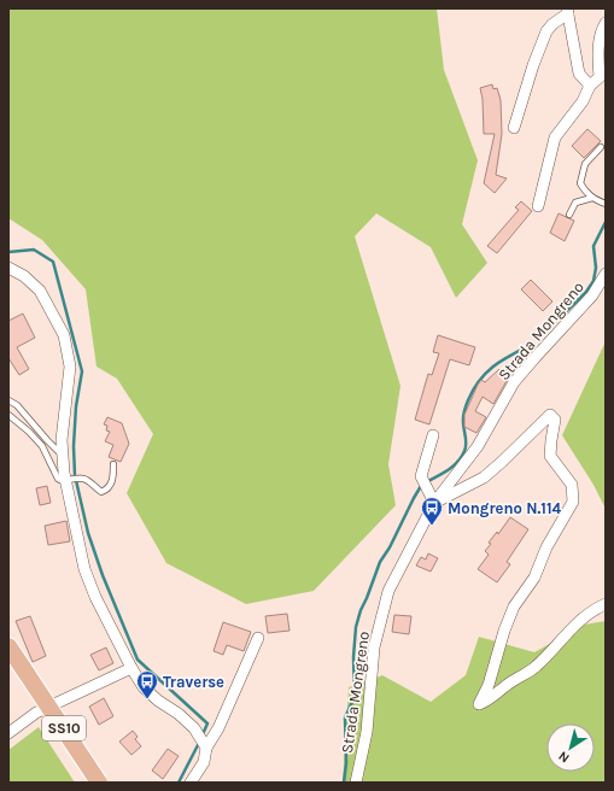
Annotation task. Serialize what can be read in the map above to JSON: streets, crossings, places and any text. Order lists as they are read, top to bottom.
{
  "streets": {
    "main road": ["SS10"],
    "street": ["Strada Mongreno"]
  },
  "places": {
    "bus stop": ["Mongreno N.114", "Traverse"]
  },
  "north": "bottom left"
}
